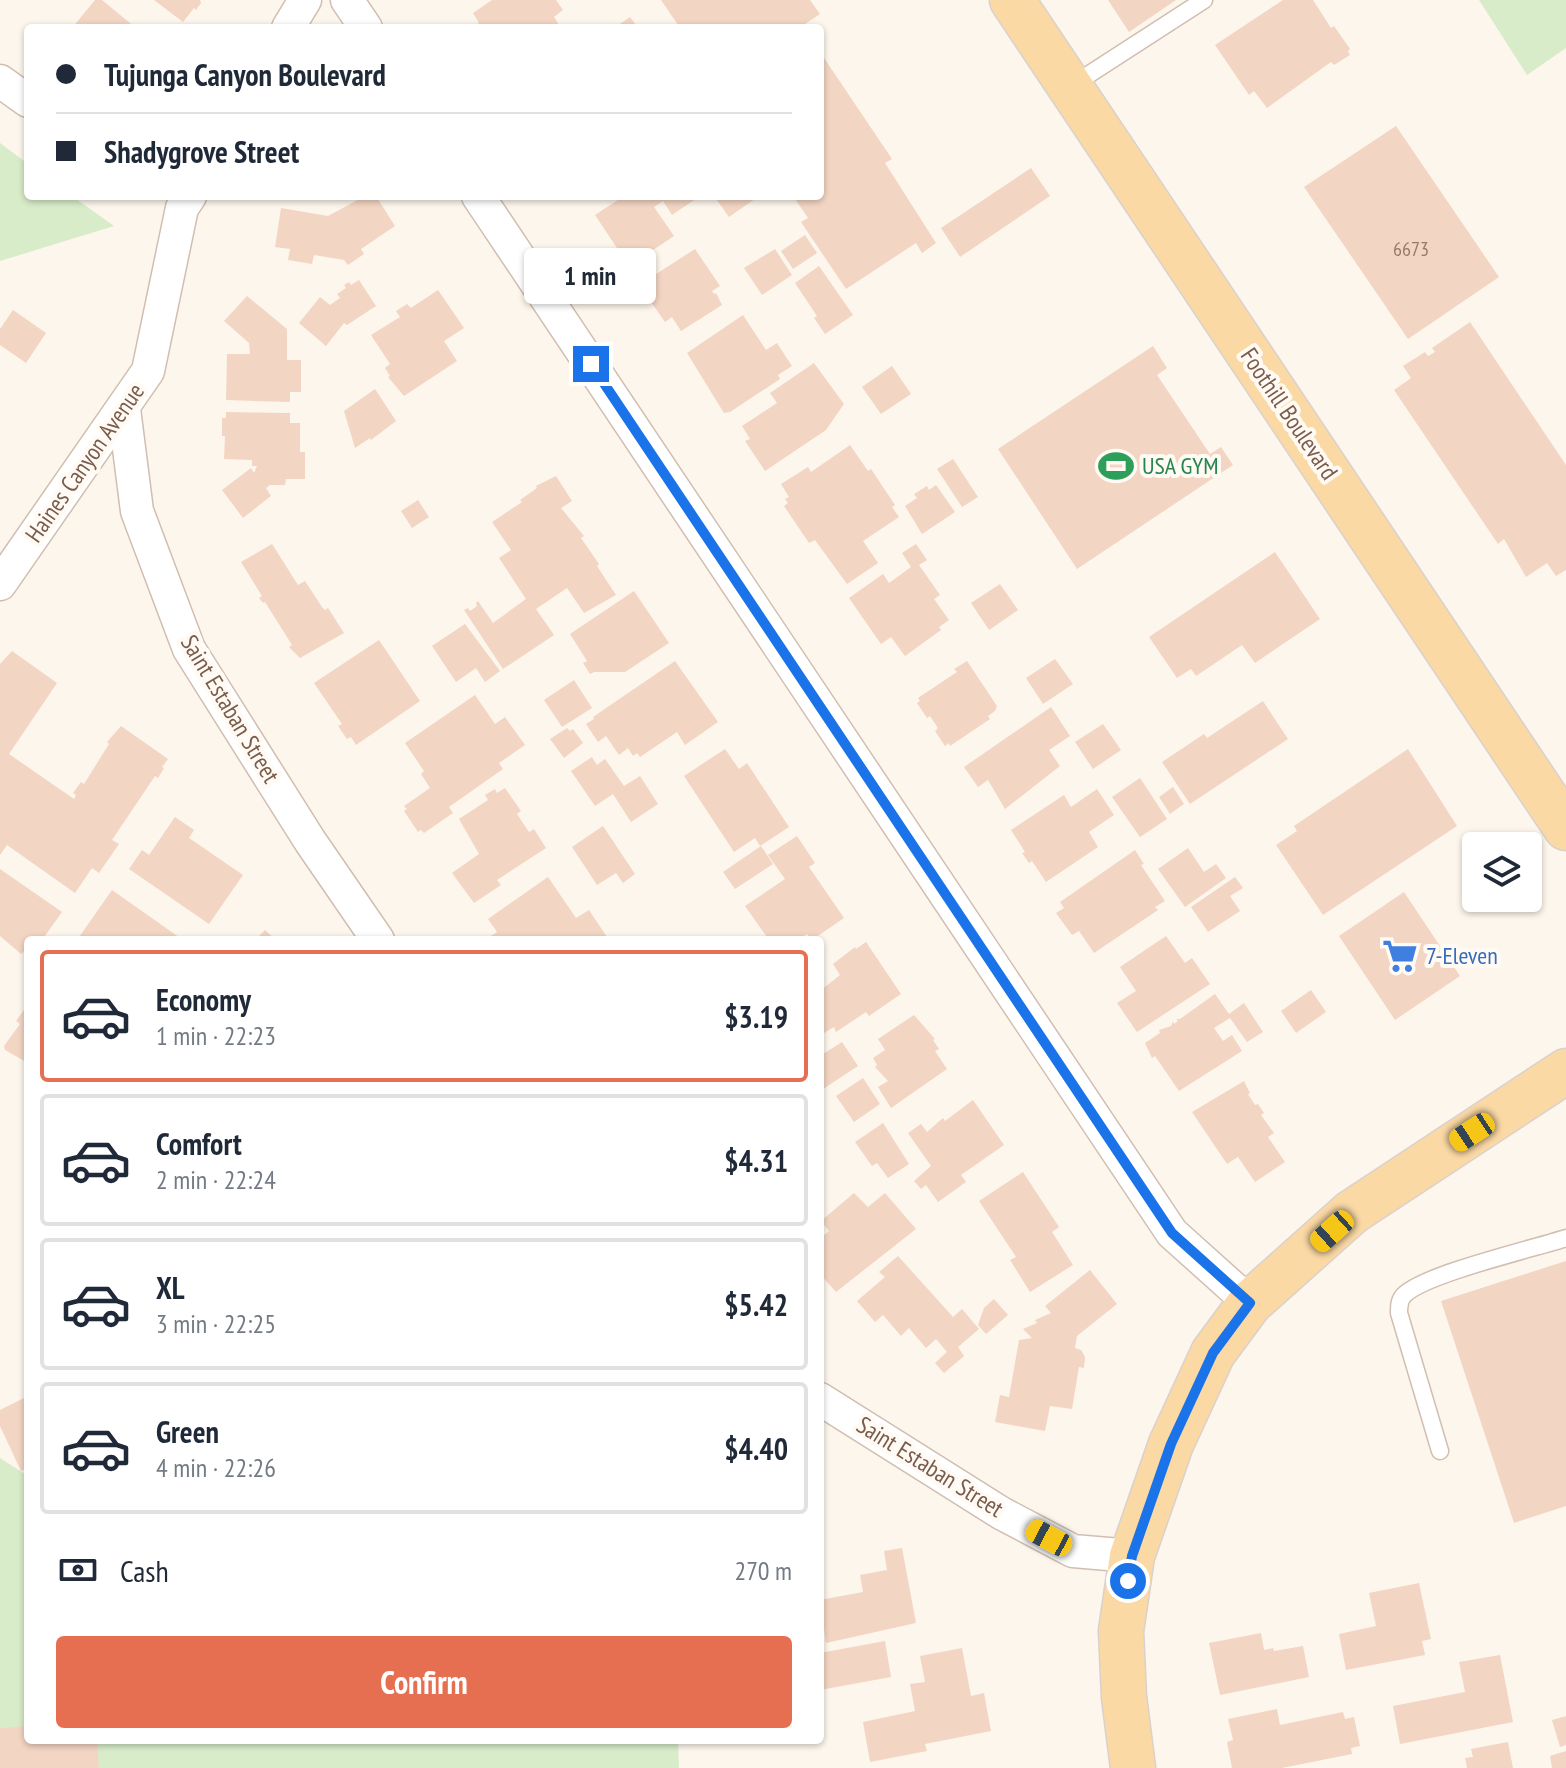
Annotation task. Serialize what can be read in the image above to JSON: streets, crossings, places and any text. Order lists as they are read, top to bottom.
{
  "streets": {
    "main road": ["Foothill Boulevard"],
    "street": ["Haines Canyon Avenue", "Saint Estaban Street"]
  },
  "crossings": [
    ["Haines Canyon Avenue", "Saint Estaban Street"]
  ],
  "places": {
    "sports": ["USA GYM"],
    "supermarket": ["7-Eleven"]
  },
  "house_numbers": ["6673"],
  "page": {
    "banner": ["Tujunga Canyon Boulevard", "Shadygrove Street"],
    "bubble": "1 min",
    "list": [
      {
        "name": "Economy",
        "note": "1 min · 22:23",
        "value": "$3.19"
      },
      {
        "name": "Comfort",
        "note": "2 min · 22:24",
        "value": "$4.31"
      },
      {
        "name": "XL",
        "note": "3 min · 22:25",
        "value": "$5.42"
      },
      {
        "name": "Green",
        "note": "4 min · 22:26",
        "value": "$4.40"
      }
    ],
    "pay": ["Cash", "270 m"],
    "buttons": "Confirm"
  }
}
